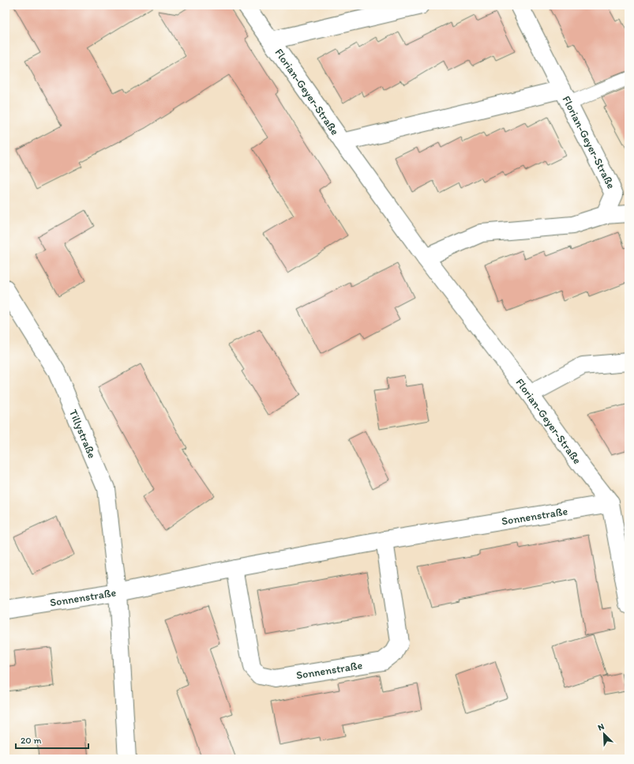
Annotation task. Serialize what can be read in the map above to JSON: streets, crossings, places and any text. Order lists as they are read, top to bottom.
{
  "streets": {
    "street": ["Florian-Geyer-Straße", "Tillystraße", "Sonnenstraße"]
  },
  "crossings": [
    ["Florian-Geyer-Straße", "Sonnenstraße"],
    ["Tillystraße", "Sonnenstraße"]
  ],
  "scale_bar": "20 m",
  "north": "top left"
}
